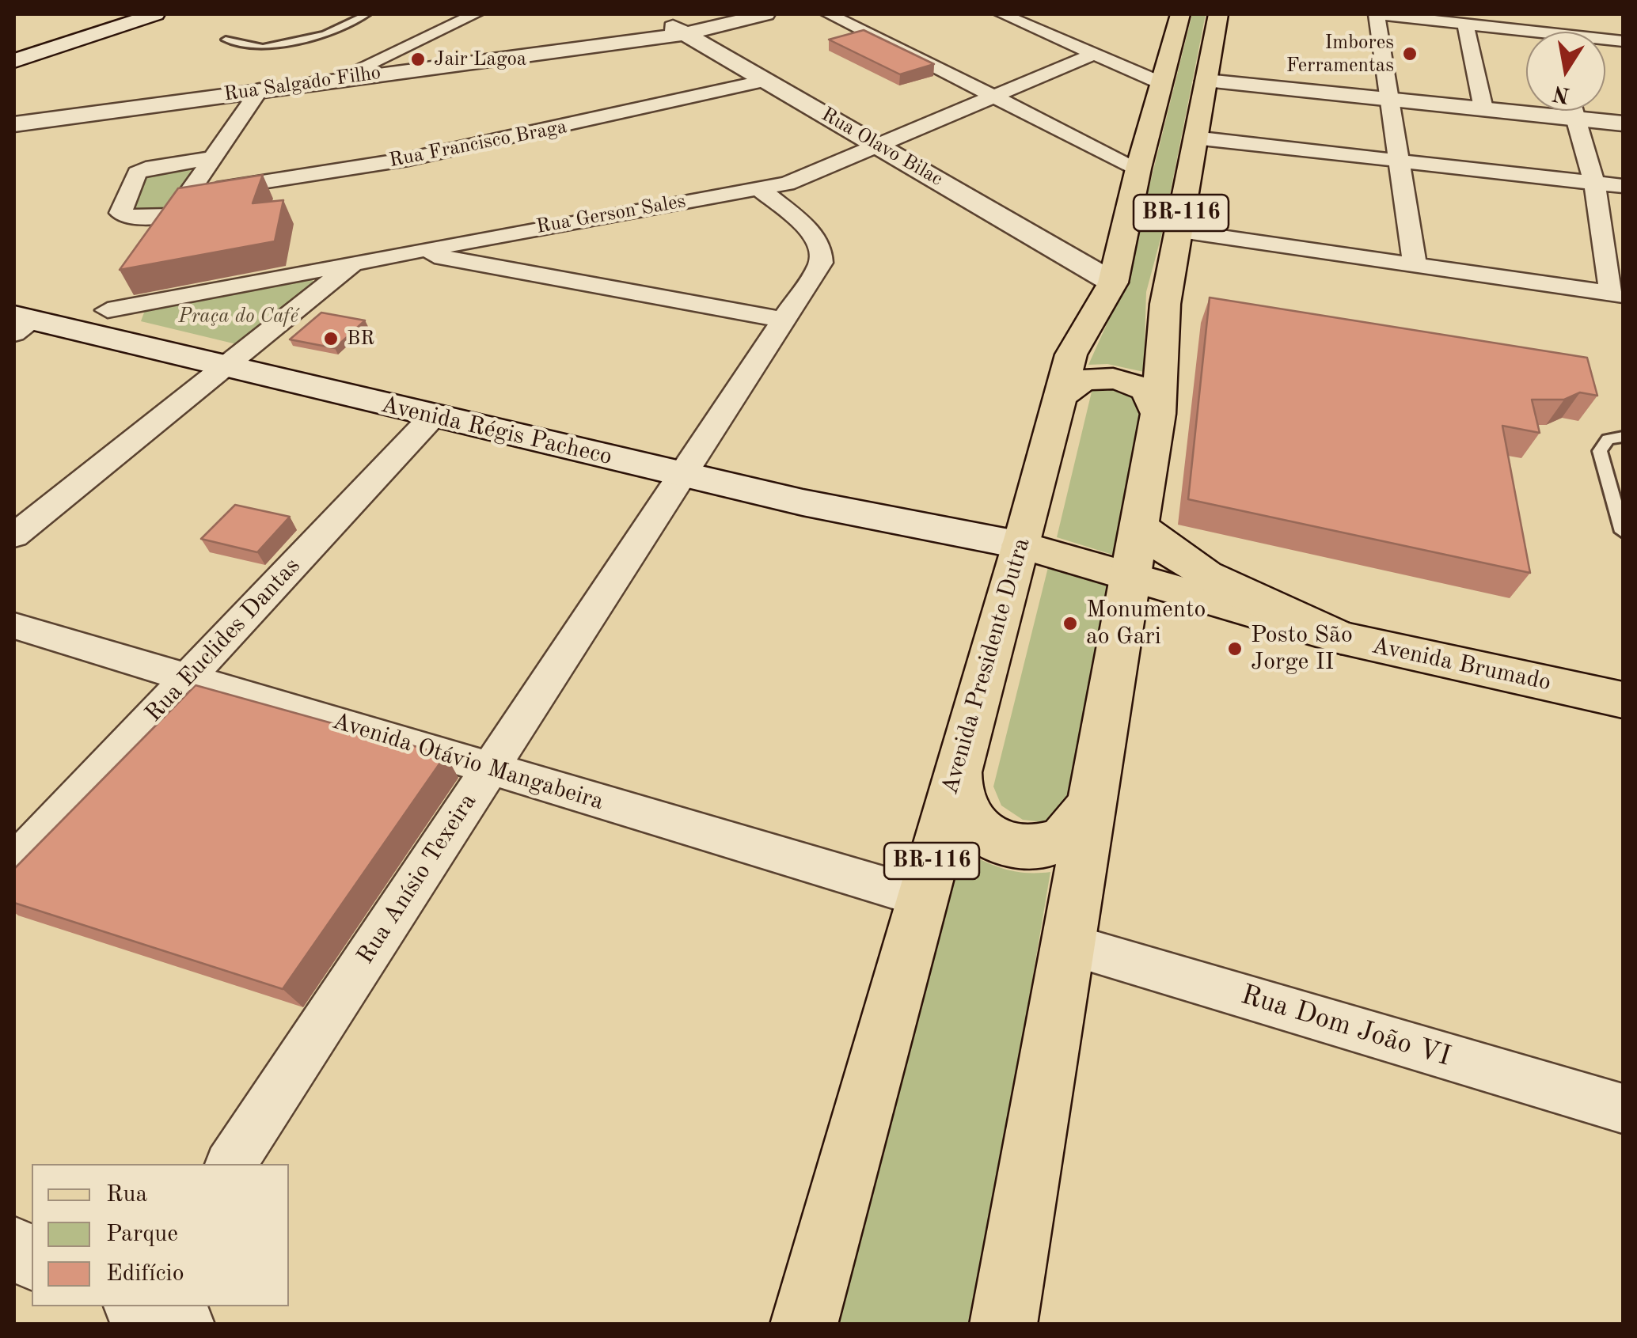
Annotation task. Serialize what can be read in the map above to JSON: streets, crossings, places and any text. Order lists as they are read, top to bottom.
{
  "streets": {
    "main road": ["BR-116", "Avenida Brumado", "Avenida Presidente Dutra"],
    "street": [
      "Rua Salgado Filho",
      "Rua Francisco Braga",
      "Rua Olavo Bilac",
      "Rua Gerson Sales",
      "Avenida Régis Pacheco",
      "Rua Euclides Dantas",
      "Avenida Otávio Mangabeira",
      "Rua Anísio Texeira",
      "Rua Dom João VI"
    ]
  },
  "crossings": [
    ["Rua Salgado Filho", "Rua Olavo Bilac"],
    ["Rua Francisco Braga", "Rua Olavo Bilac"],
    ["Rua Olavo Bilac", "Rua Gerson Sales"],
    ["Rua Olavo Bilac", "Avenida Presidente Dutra"],
    ["BR-116", "Avenida Brumado"],
    ["BR-116", "Rua Dom João VI"],
    ["Rua Gerson Sales", "Rua Anísio Texeira"],
    ["Avenida Régis Pacheco", "Rua Euclides Dantas"],
    ["Avenida Régis Pacheco", "Avenida Brumado"],
    ["Avenida Régis Pacheco", "Avenida Presidente Dutra"],
    ["Avenida Régis Pacheco", "Rua Anísio Texeira"],
    ["Rua Euclides Dantas", "Avenida Otávio Mangabeira"],
    ["Avenida Brumado", "Avenida Presidente Dutra"],
    ["Avenida Presidente Dutra", "Avenida Otávio Mangabeira"],
    ["Avenida Otávio Mangabeira", "Rua Anísio Texeira"]
  ],
  "parks": ["Praça do Café"],
  "places": [
    "Imbores Ferramentas",
    "Jair Lagoa",
    "BR",
    "Monumento ao Gari",
    "Posto São Jorge II"
  ],
  "legend": ["Rua", "Parque", "Edifício"],
  "north": "bottom"
}
